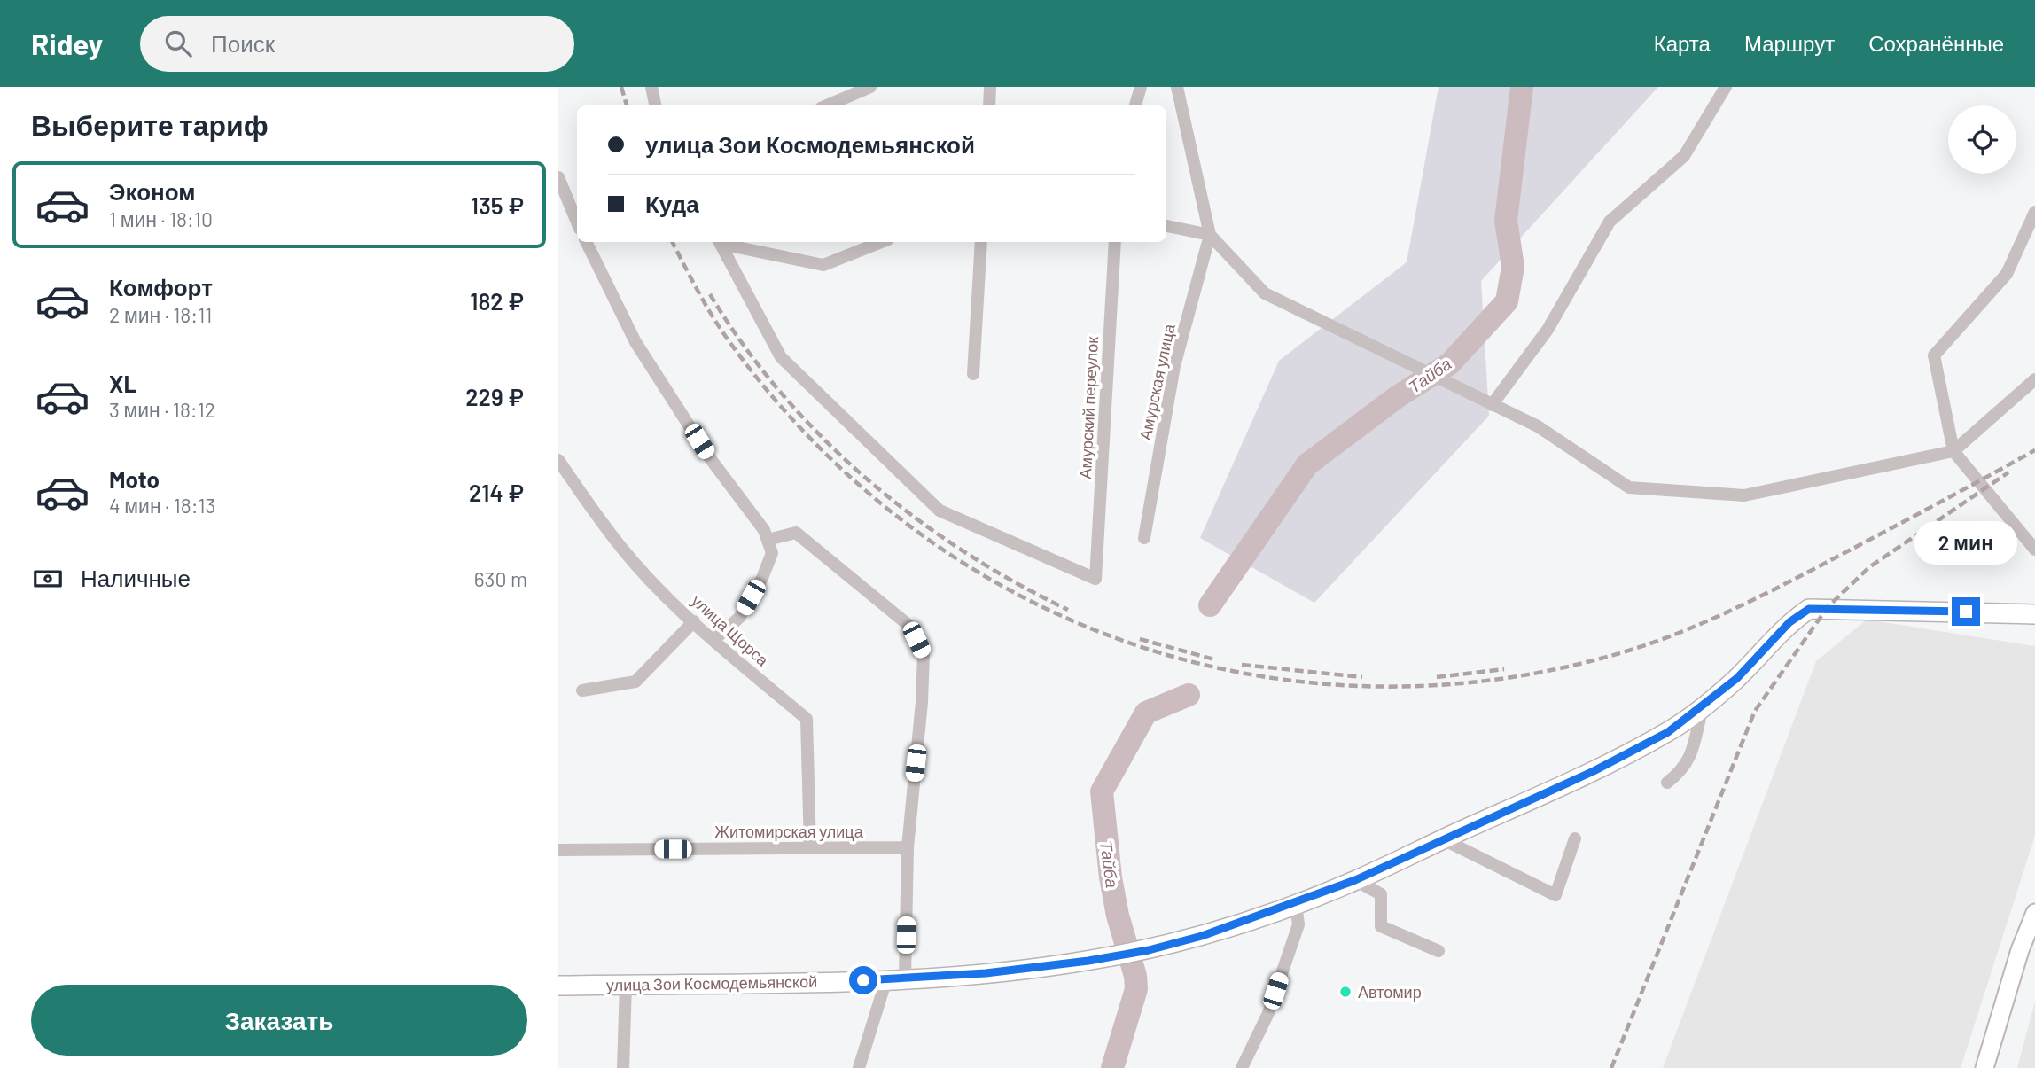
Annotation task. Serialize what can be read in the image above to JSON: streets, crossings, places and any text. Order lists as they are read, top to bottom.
{
  "streets": {
    "main road": ["улица Зои Космодемьянской"],
    "street": [
      "Амурская улица",
      "Амурский переулок",
      "улица Щорса",
      "Житомирская улица"
    ]
  },
  "crossings": [
    ["улица Щорса", "Житомирская улица"]
  ],
  "water": ["Тайба"],
  "places": ["Автомир"],
  "page": {
    "header": "Ridey",
    "search": "Поиск",
    "nav": ["Карта", "Маршрут", "Сохранённые"],
    "heading": "Выберите тариф",
    "banner": ["улица Зои Космодемьянской", "Куда"],
    "list": [
      {
        "name": "Эконом",
        "note": "1 мин · 18:10",
        "value": "135 ₽"
      },
      {
        "name": "Комфорт",
        "note": "2 мин · 18:11",
        "value": "182 ₽"
      },
      {
        "name": "XL",
        "note": "3 мин · 18:12",
        "value": "229 ₽"
      },
      {
        "name": "Moto",
        "note": "4 мин · 18:13",
        "value": "214 ₽"
      }
    ],
    "bubble": "2 мин",
    "pay": ["Наличные", "630 m"],
    "buttons": "Заказать"
  }
}
